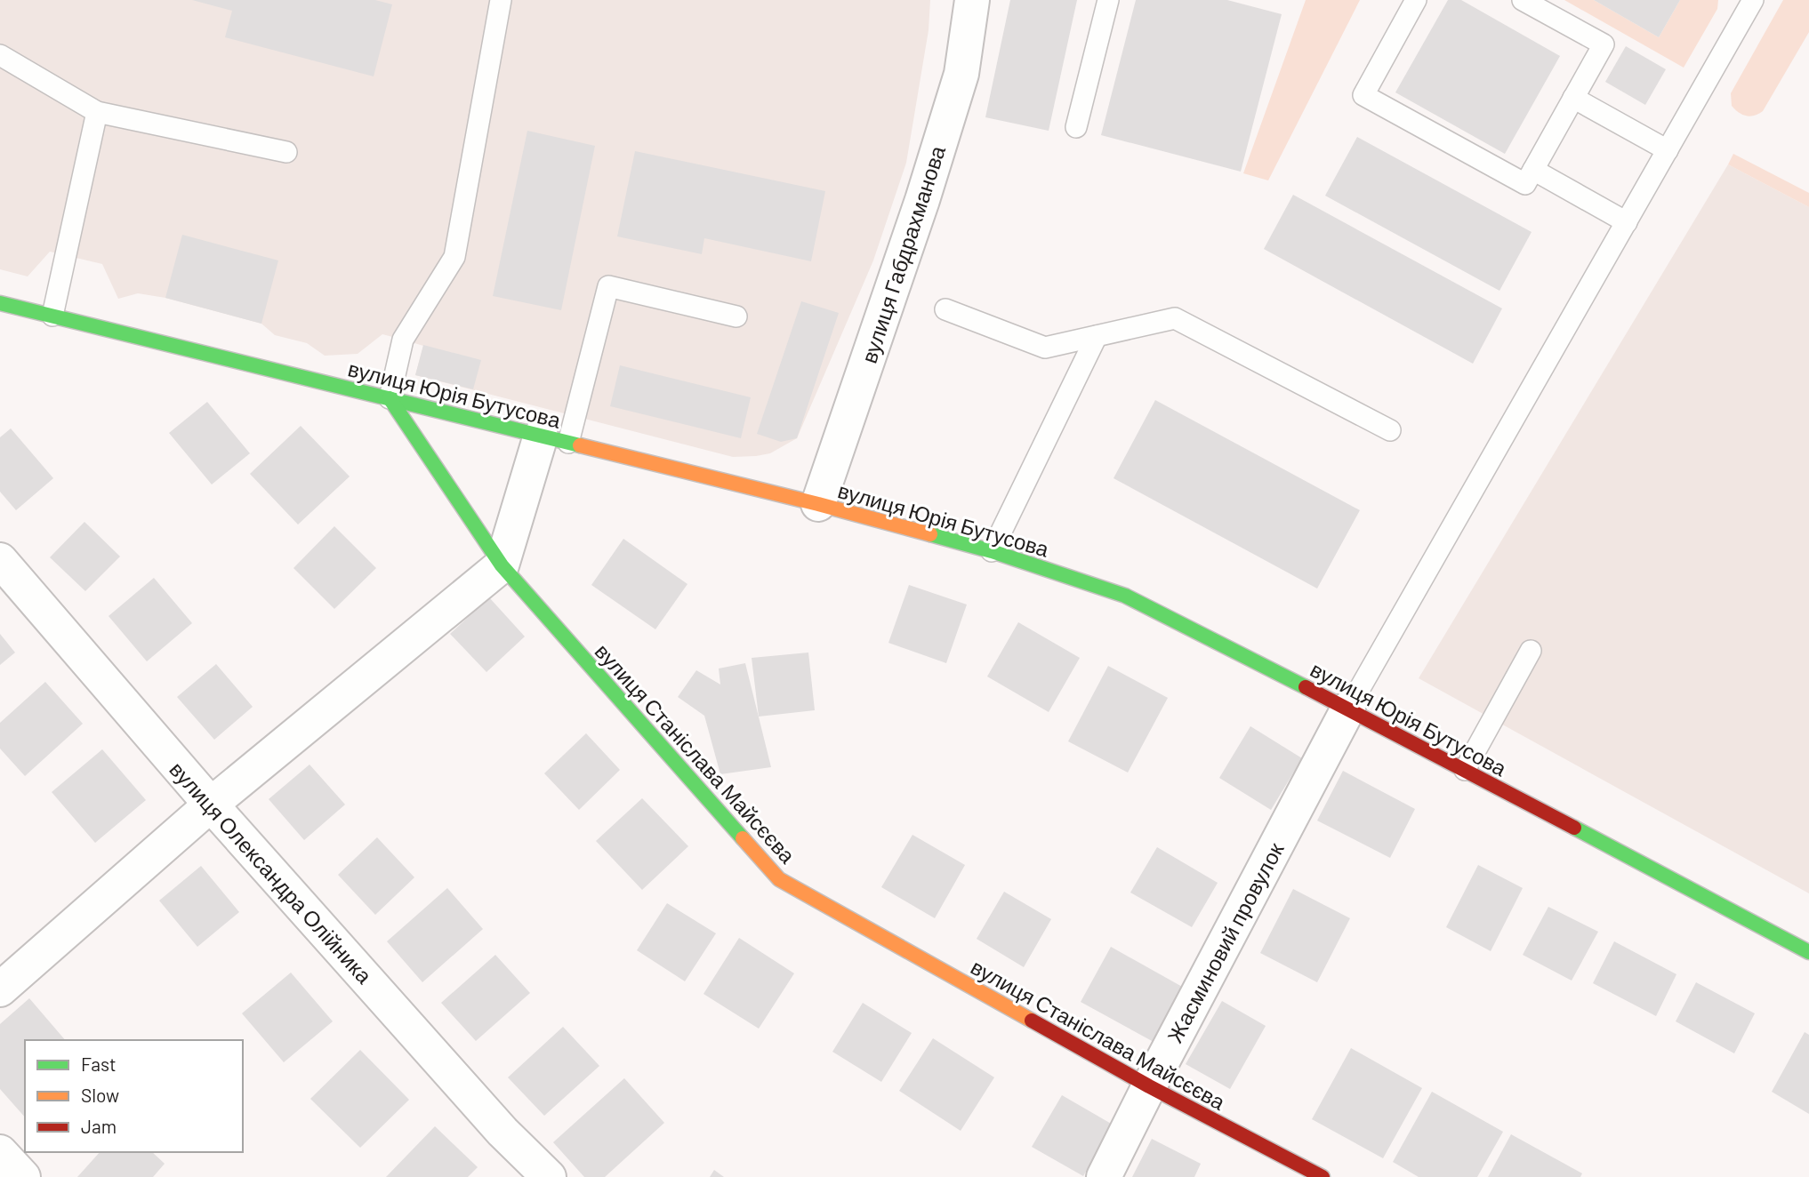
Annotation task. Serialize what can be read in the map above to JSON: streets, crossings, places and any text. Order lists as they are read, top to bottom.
{
  "streets": {
    "street": [
      "вулиця Габдрахманова",
      "вулиця Юрія Бутусова",
      "вулиця Станіслава Майсєєва",
      "вулиця Олександра Олійника",
      "Жасминовий провулок"
    ]
  },
  "crossings": [
    ["вулиця Габдрахманова", "вулиця Юрія Бутусова"],
    ["вулиця Юрія Бутусова", "вулиця Станіслава Майсєєва"],
    ["вулиця Юрія Бутусова", "Жасминовий провулок"],
    ["вулиця Станіслава Майсєєва", "Жасминовий провулок"]
  ],
  "legend": ["Fast", "Slow", "Jam"]
}
